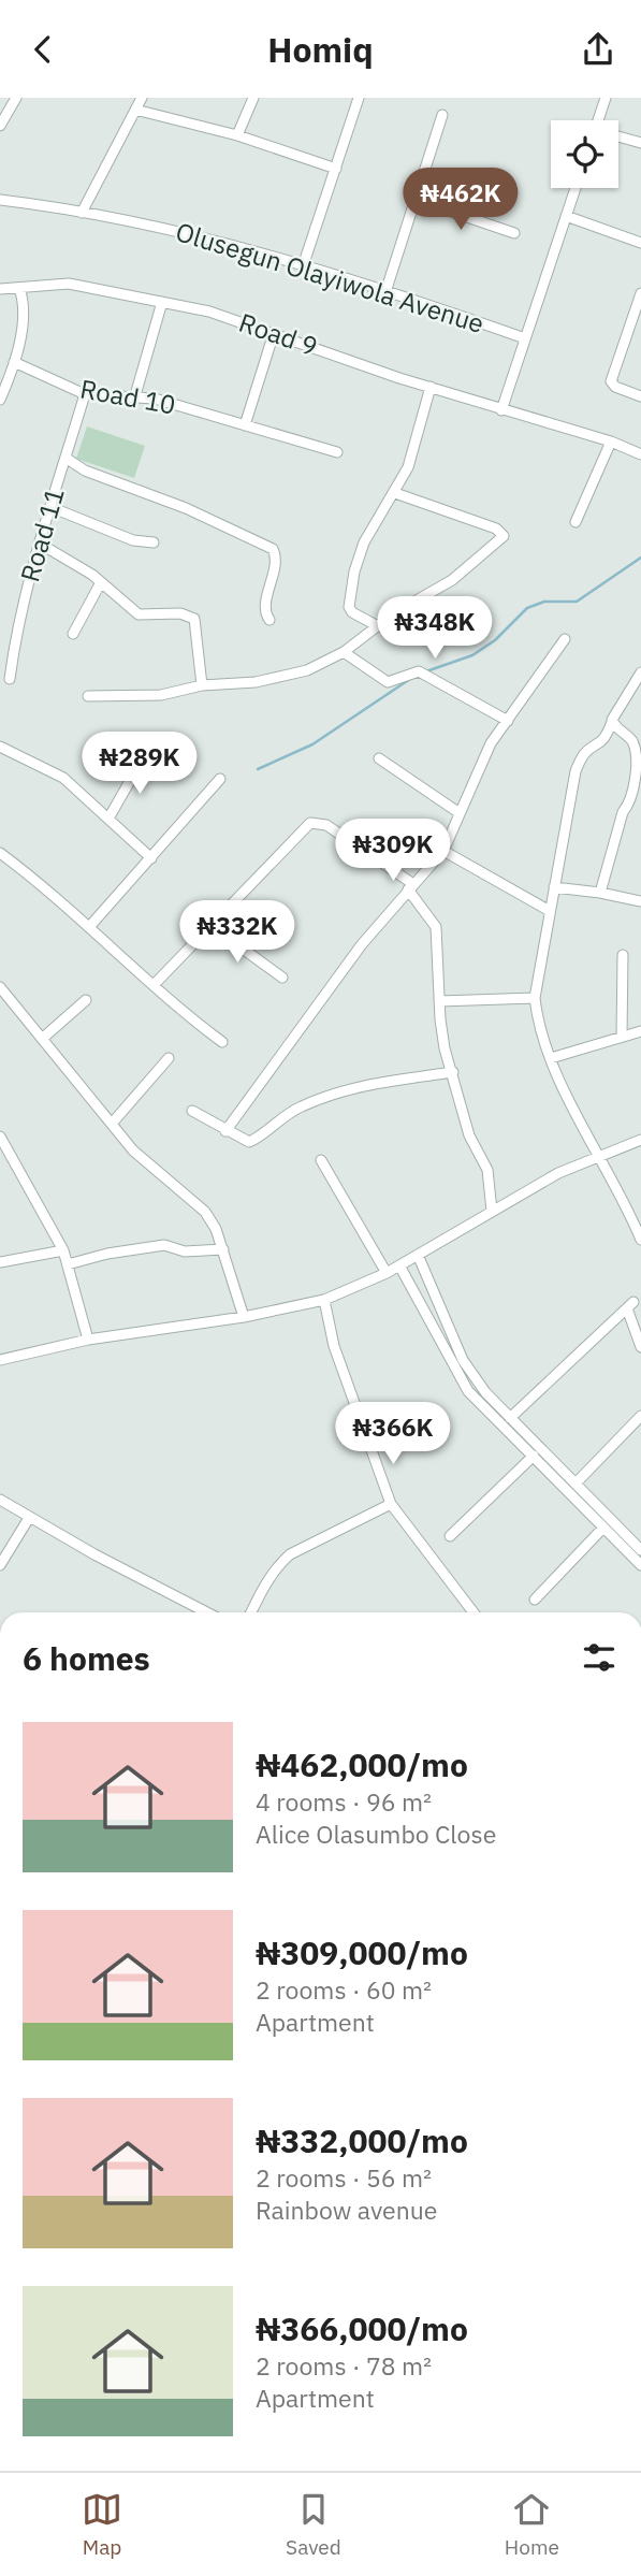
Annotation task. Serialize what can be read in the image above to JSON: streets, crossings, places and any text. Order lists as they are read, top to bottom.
{
  "streets": {
    "street": [
      "Olusegun Olayiwola Avenue",
      "Road 9",
      "Road 10",
      "Road 11"
    ]
  },
  "crossings": [
    ["Road 10", "Road 11"]
  ],
  "page": {
    "header": "Homiq",
    "price": [
      "₦462K",
      "₦348K",
      "₦289K",
      "₦309K",
      "₦332K",
      "₦366K"
    ],
    "heading": "6 homes",
    "list": [
      {
        "name": "₦462,000/mo",
        "note": "4 rooms · 96 m² · Alice Olasumbo Close"
      },
      {
        "name": "₦309,000/mo",
        "note": "2 rooms · 60 m² · Apartment"
      },
      {
        "name": "₦332,000/mo",
        "note": "2 rooms · 56 m² · Rainbow avenue"
      },
      {
        "name": "₦366,000/mo",
        "note": "2 rooms · 78 m² · Apartment"
      }
    ],
    "tabs": ["Map", "Saved", "Home"]
  }
}
